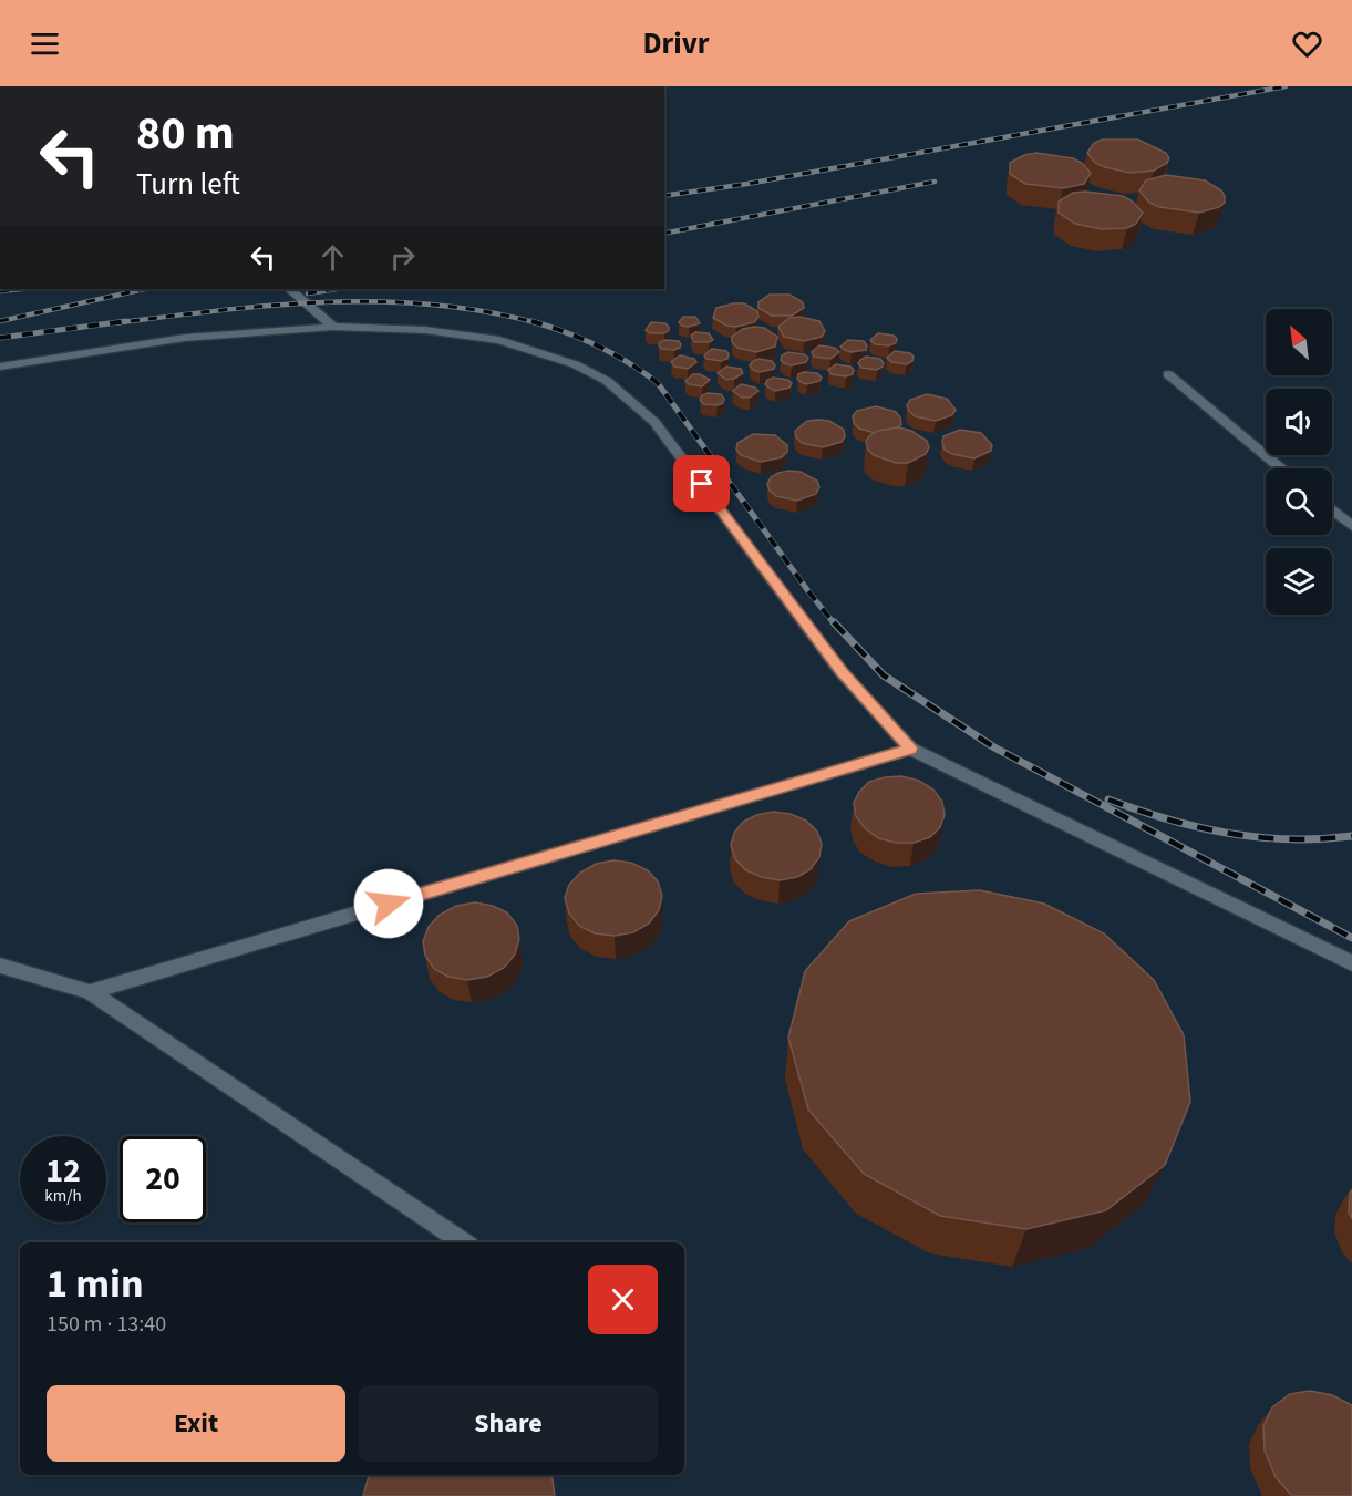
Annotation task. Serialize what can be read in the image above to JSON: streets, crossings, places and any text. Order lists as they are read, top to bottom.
{
  "north": "top left",
  "page": {
    "header": "Drivr",
    "turn": ["80 m", "Turn left"],
    "speed": "12 km/h",
    "limit": "20",
    "heading": ["1 min", "150 m · 13:40"],
    "buttons": ["Exit", "Share"]
  }
}
